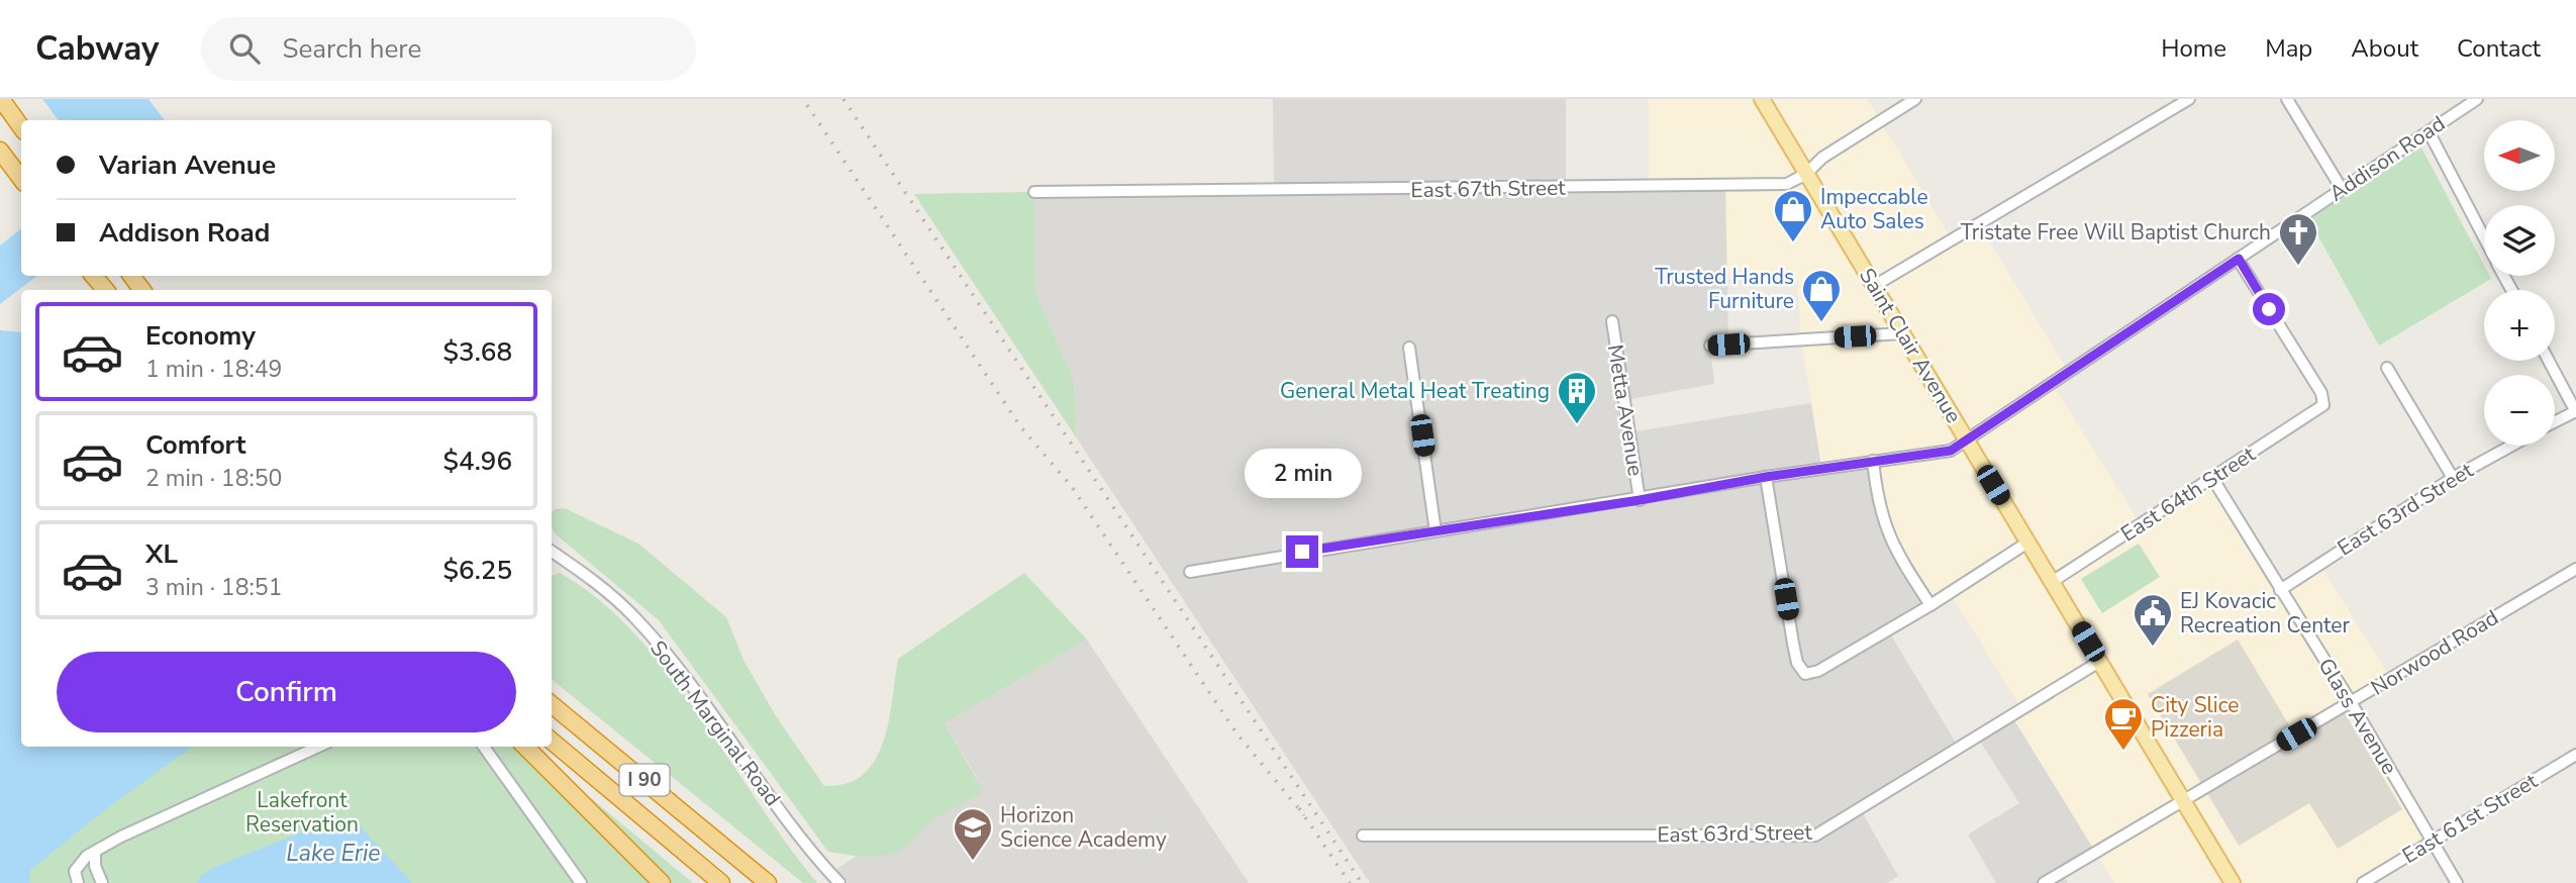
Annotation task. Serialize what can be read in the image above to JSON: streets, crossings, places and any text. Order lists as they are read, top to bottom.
{
  "streets": {
    "highway": ["I 90"],
    "main road": ["Saint Clair Avenue"],
    "street": [
      "Addison Road",
      "East 67th Street",
      "Metta Avenue",
      "East 64th Street",
      "East 63rd Street",
      "Norwood Road",
      "Glass Avenue",
      "South Marginal Road",
      "East 61st Street"
    ]
  },
  "crossings": [
    ["Addison Road", "Saint Clair Avenue"],
    ["Addison Road", "Metta Avenue"],
    ["Addison Road", "East 64th Street"],
    ["East 67th Street", "Saint Clair Avenue"],
    ["Saint Clair Avenue", "East 64th Street"],
    ["Saint Clair Avenue", "East 63rd Street"],
    ["Saint Clair Avenue", "Norwood Road"],
    ["East 64th Street", "Glass Avenue"],
    ["East 63rd Street", "Glass Avenue"],
    ["Norwood Road", "Glass Avenue"],
    ["Glass Avenue", "East 61st Street"]
  ],
  "water": ["Lake Erie"],
  "parks": ["Lakefront Reservation"],
  "places": {
    "shop": ["Impeccable Auto Sales", "Trusted Hands Furniture"],
    "church": ["Tristate Free Will Baptist Church"],
    "building": ["General Metal Heat Treating"],
    "public building": ["EJ Kovacic Recreation Center"],
    "cafe": ["City Slice Pizzeria"],
    "school or university": ["Horizon Science Academy"]
  },
  "north": "left",
  "page": {
    "header": "Cabway",
    "search": "Search here",
    "nav": [
      "Home",
      "Map",
      "About",
      "Contact"
    ],
    "map_buttons": ["+", "−"],
    "banner": ["Varian Avenue", "Addison Road"],
    "list": [
      {
        "name": "Economy",
        "note": "1 min · 18:49",
        "value": "$3.68"
      },
      {
        "name": "Comfort",
        "note": "2 min · 18:50",
        "value": "$4.96"
      },
      {
        "name": "XL",
        "note": "3 min · 18:51",
        "value": "$6.25"
      }
    ],
    "bubble": "2 min",
    "buttons": "Confirm"
  }
}
